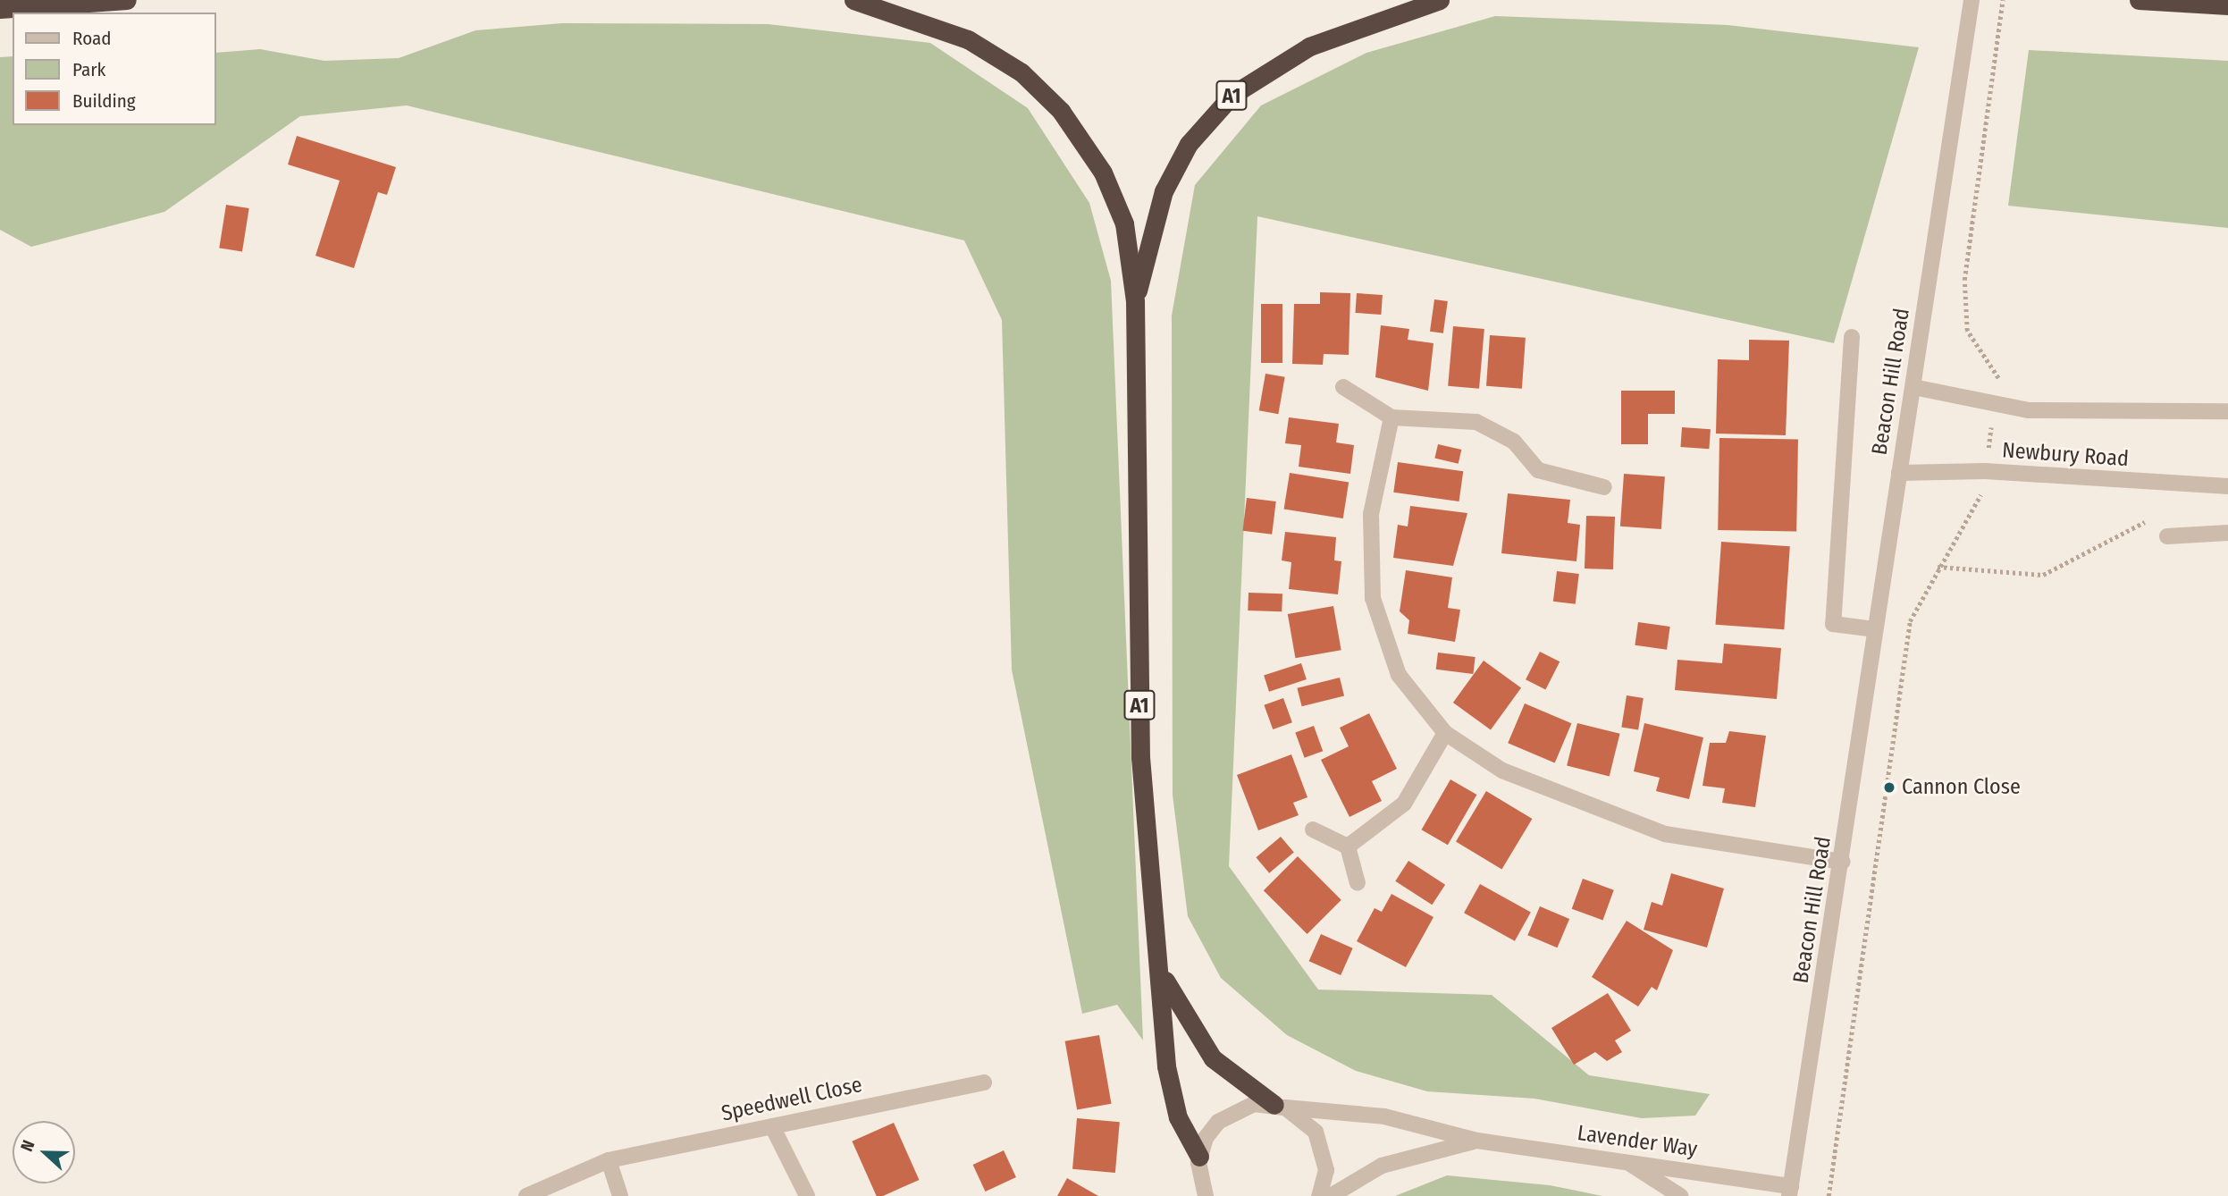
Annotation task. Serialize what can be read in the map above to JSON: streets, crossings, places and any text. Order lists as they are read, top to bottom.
{
  "streets": {
    "highway": ["A1"],
    "street": [
      "Beacon Hill Road",
      "Newbury Road",
      "Speedwell Close",
      "Lavender Way"
    ]
  },
  "crossings": [
    ["A1", "Lavender Way"],
    ["Beacon Hill Road", "Newbury Road"],
    ["Beacon Hill Road", "Lavender Way"]
  ],
  "places": ["Cannon Close"],
  "legend": ["Road", "Park", "Building"],
  "north": "left"
}
